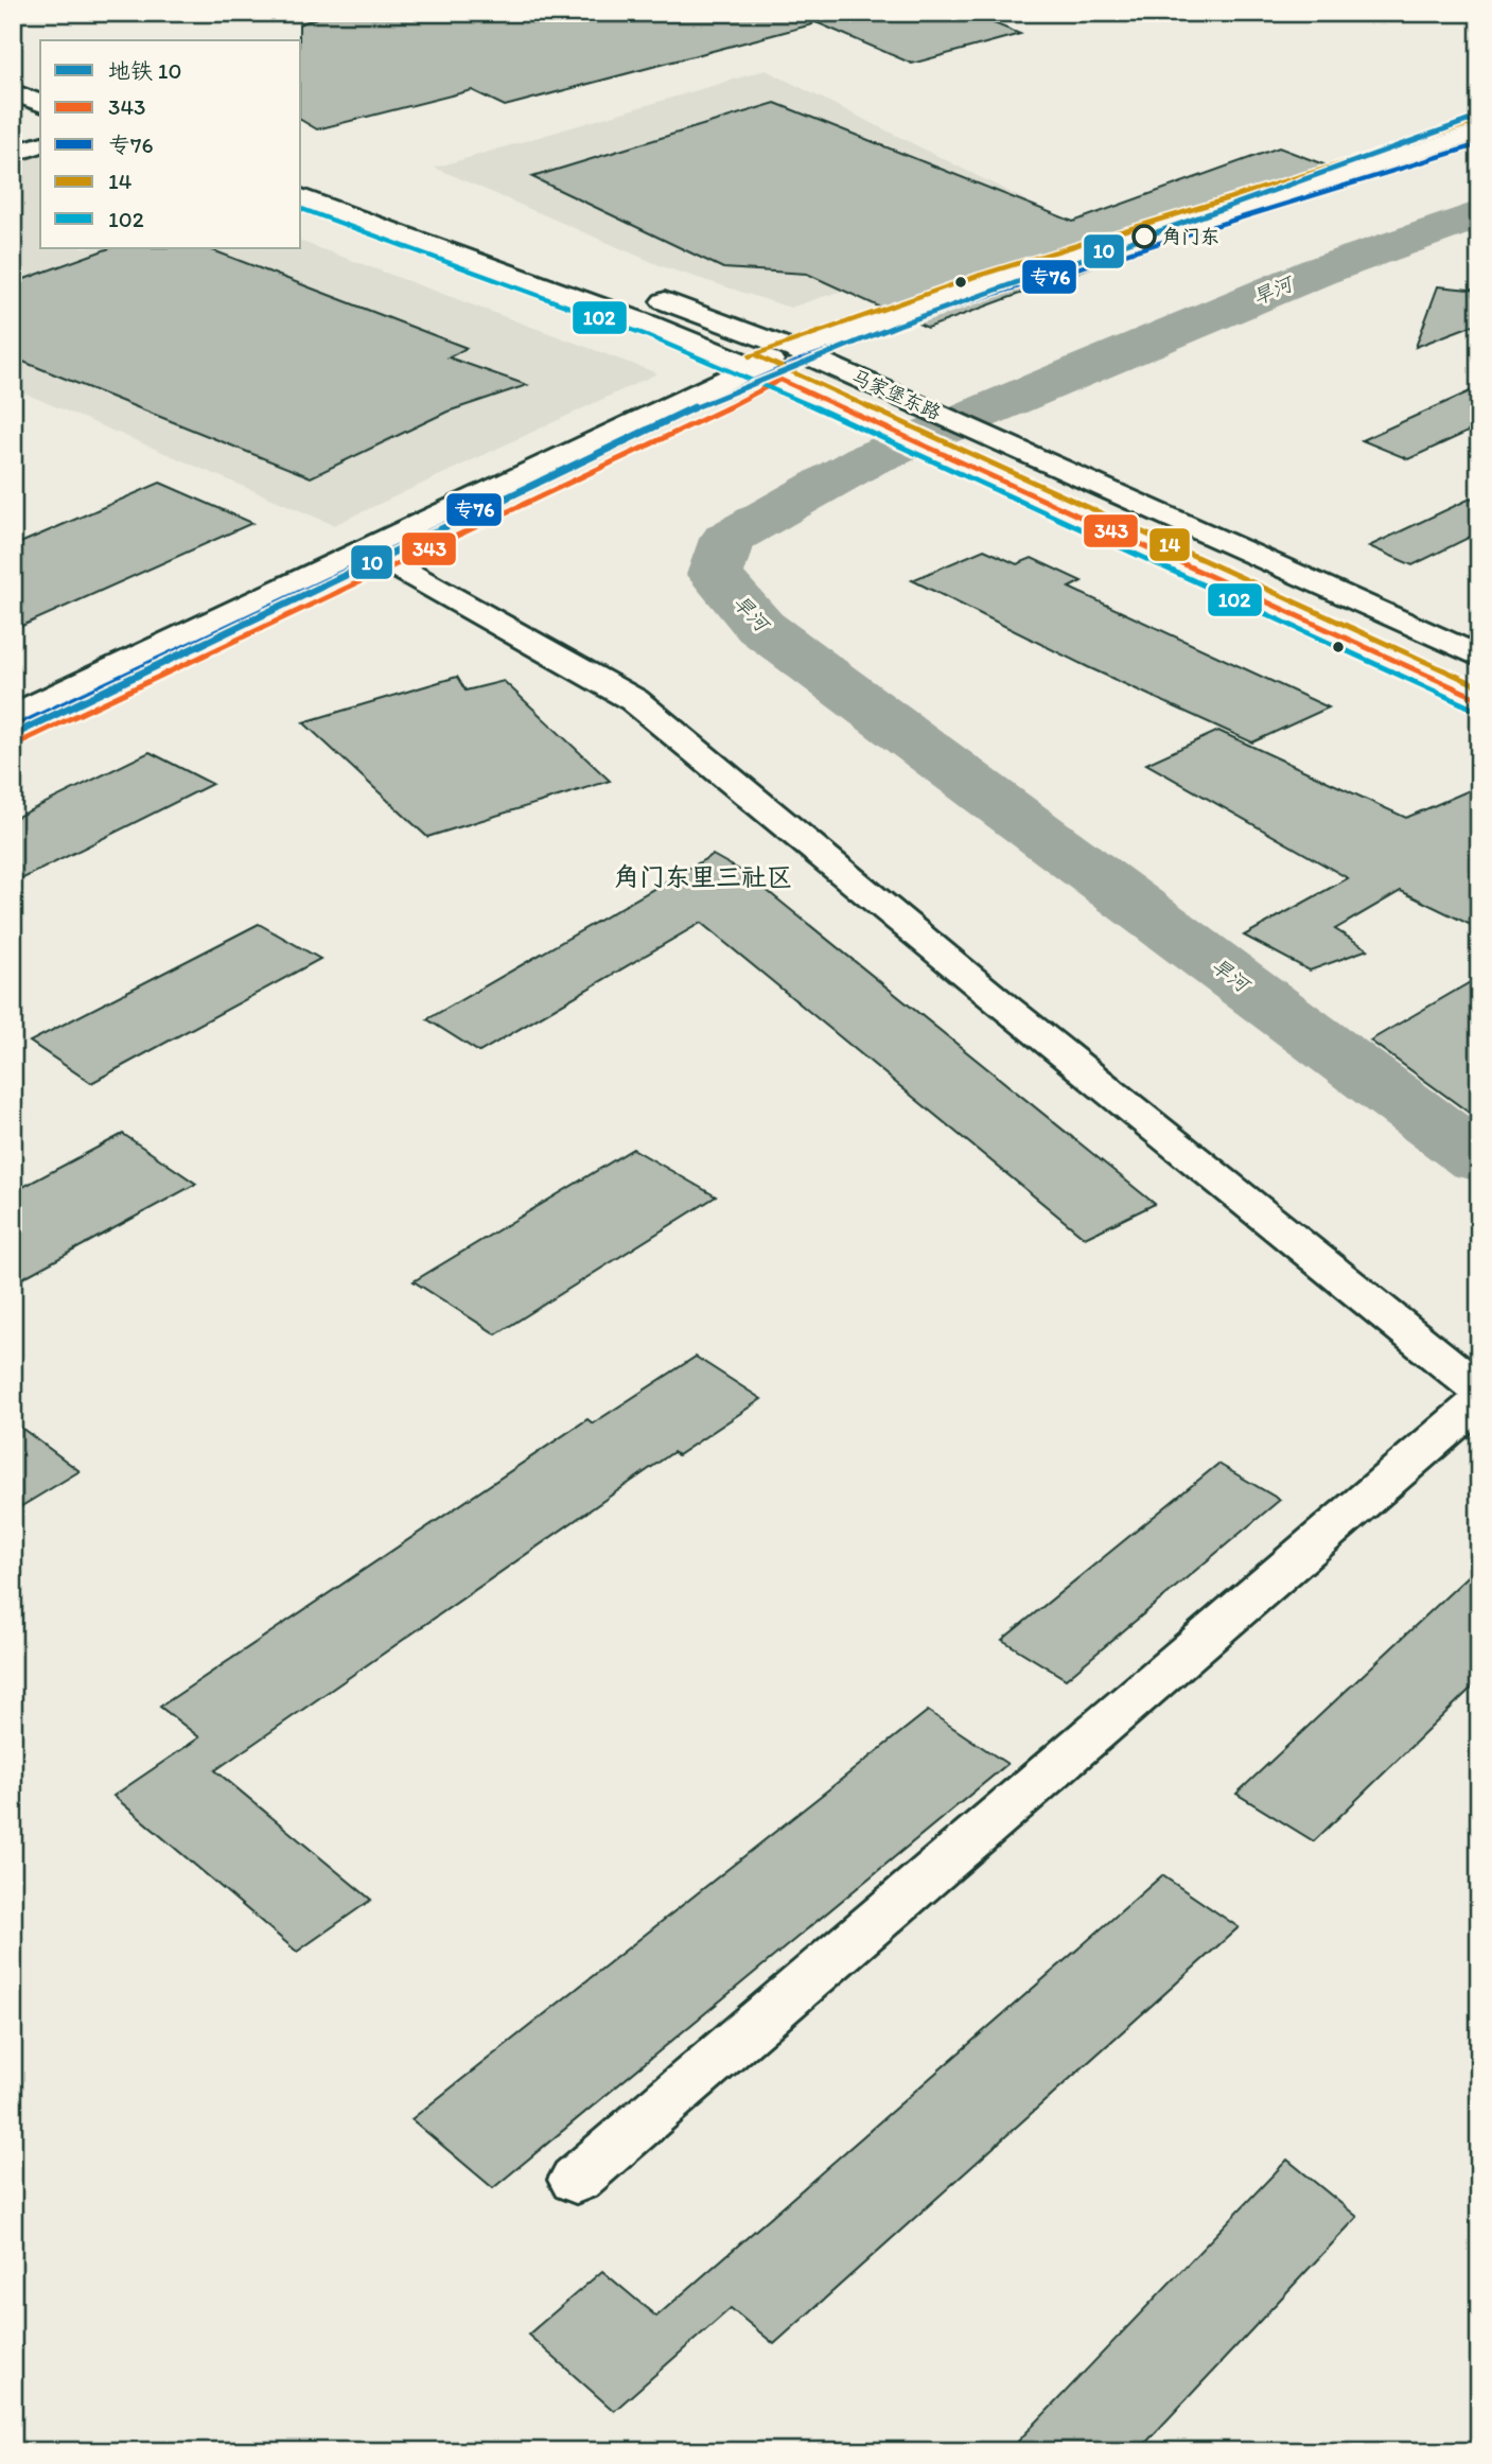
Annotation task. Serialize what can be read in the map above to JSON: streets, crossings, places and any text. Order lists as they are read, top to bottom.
{
  "streets": {
    "main road": ["马家堡东路"]
  },
  "districts": ["角门东里三社区"],
  "water": ["旱河"],
  "places": ["角门东"],
  "lines": [
    "metro line 10",
    "transit line 14",
    "transit line 专76",
    "transit line 102",
    "transit line 343"
  ],
  "legend": [
    "地铁 10",
    "343",
    "专76",
    "14",
    "102"
  ]
}
